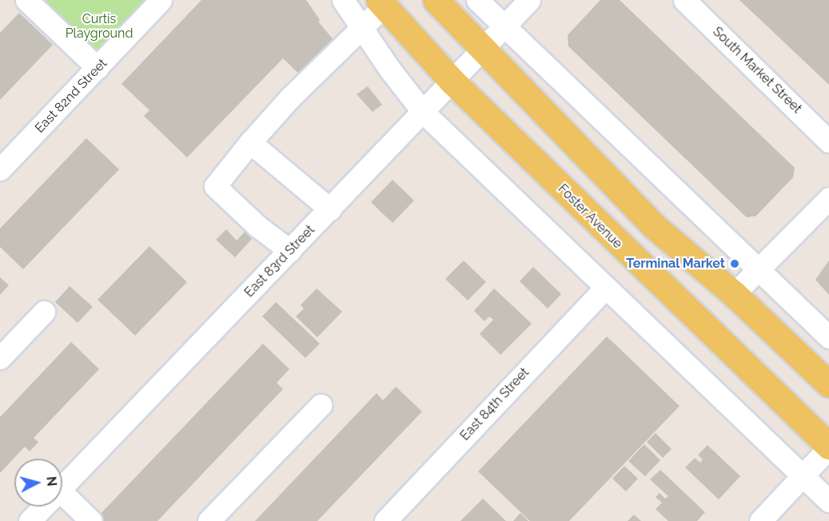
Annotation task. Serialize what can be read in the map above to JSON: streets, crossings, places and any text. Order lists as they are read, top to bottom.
{
  "streets": {
    "main road": ["Foster Avenue"],
    "street": [
      "South Market Street",
      "East 82nd Street",
      "East 83rd Street",
      "East 84th Street"
    ]
  },
  "crossings": [
    ["Foster Avenue", "East 83rd Street"]
  ],
  "parks": ["Curtis Playground"],
  "places": ["Terminal Market"],
  "north": "right"
}
